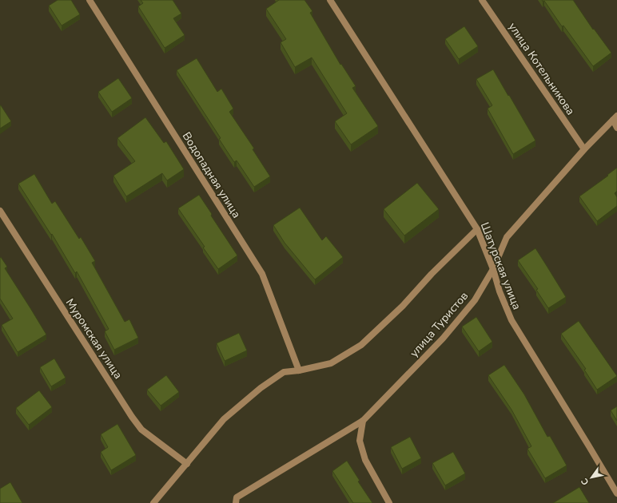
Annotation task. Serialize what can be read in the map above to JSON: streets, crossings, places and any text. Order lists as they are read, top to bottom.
{
  "streets": {
    "street": [
      "улица Котельникова",
      "Водопадная улица",
      "Шатурская улица",
      "улица Туристов",
      "Муромская улица"
    ]
  },
  "crossings": [
    ["улица Котельникова", "улица Туристов"],
    ["Шатурская улица", "улица Туристов"]
  ],
  "north": "bottom left"
}
